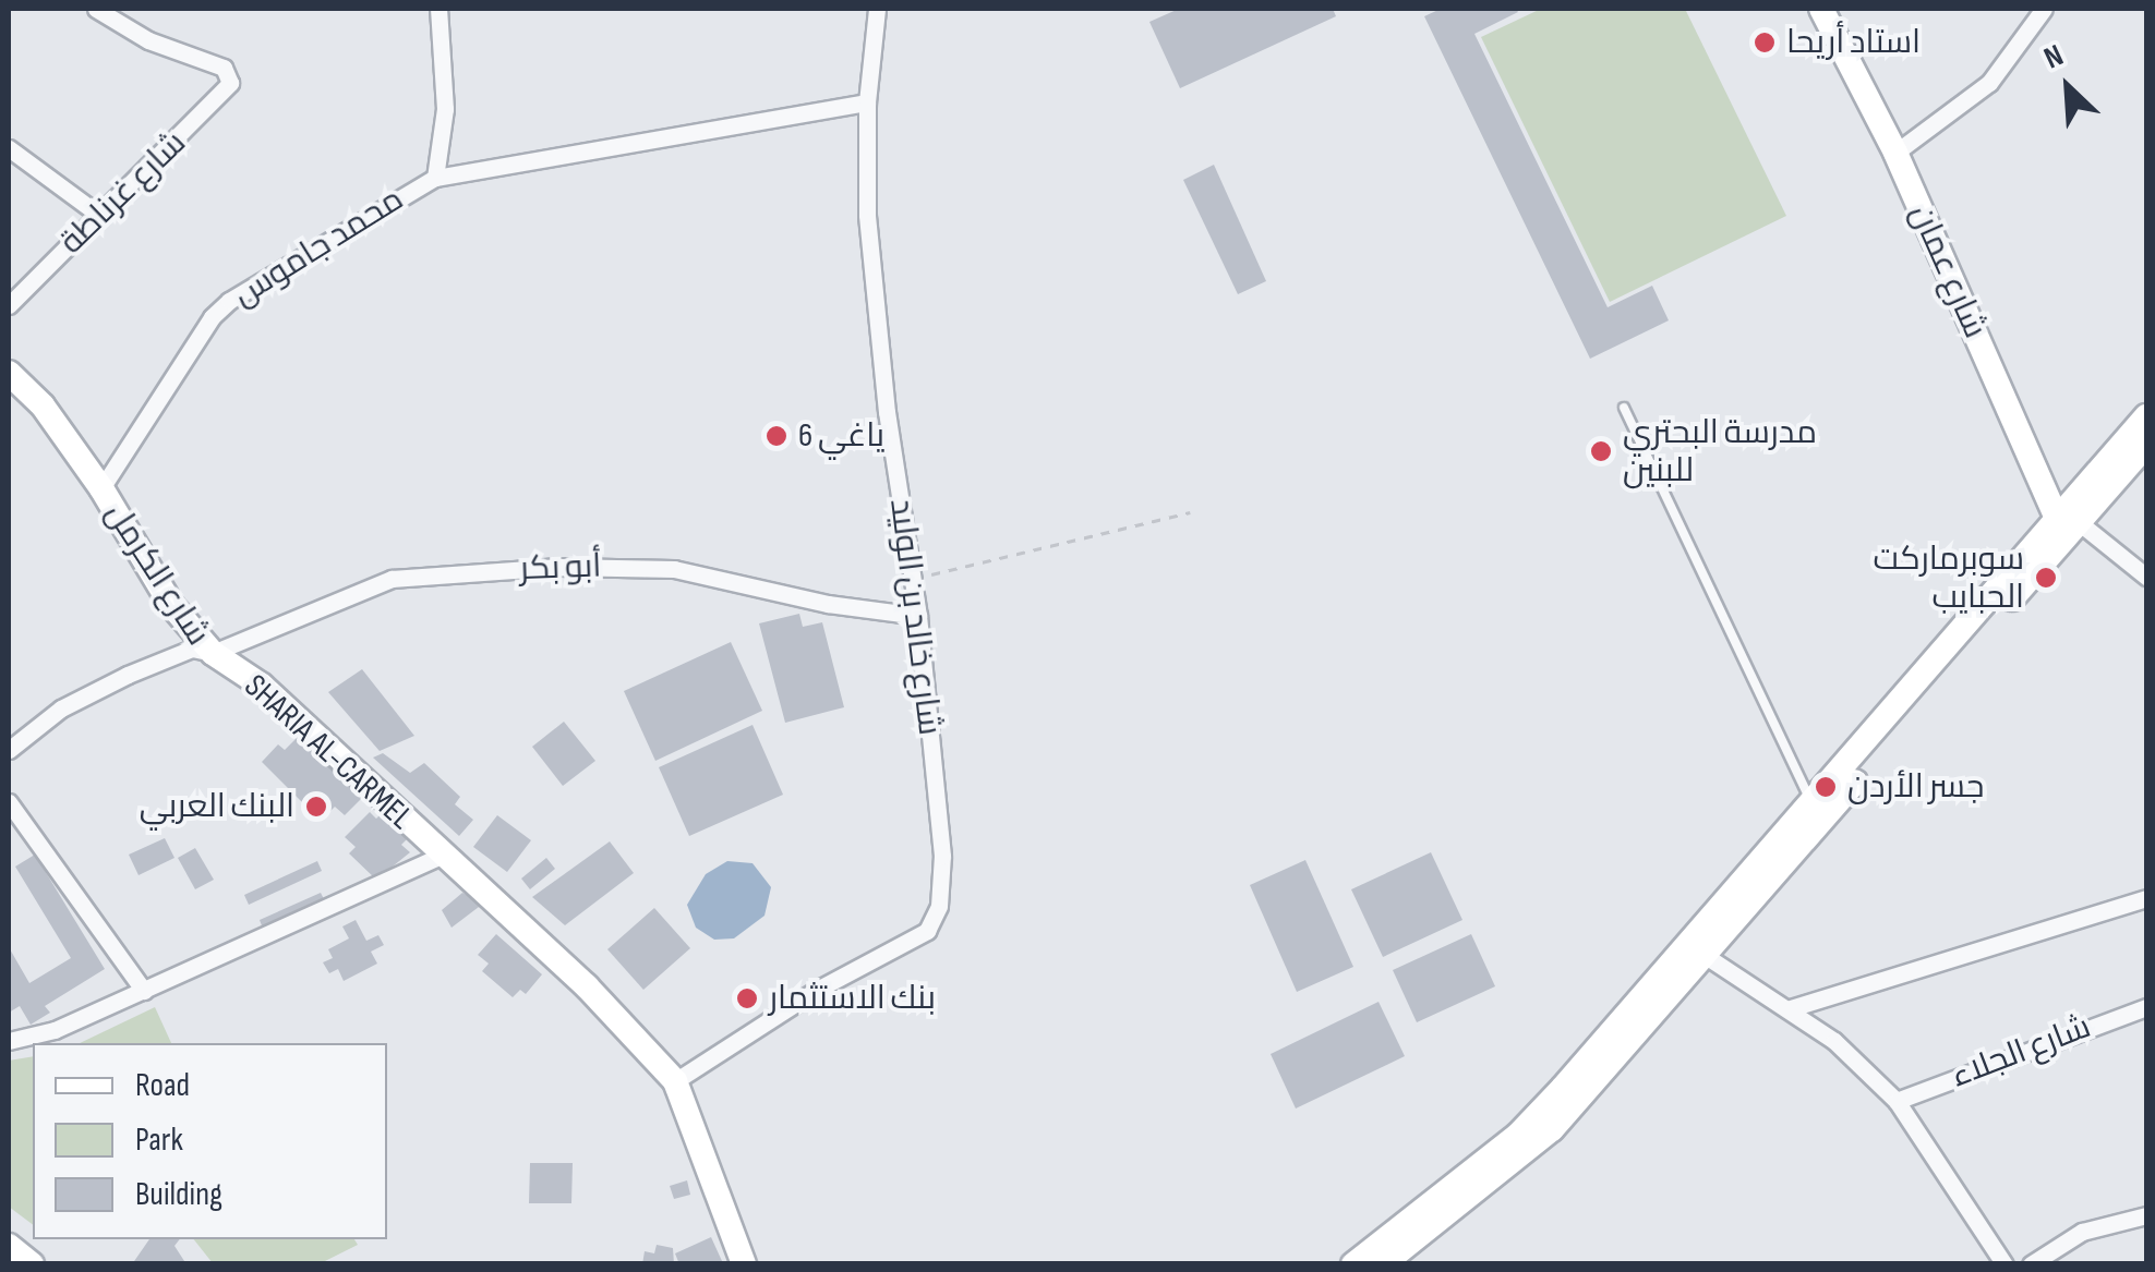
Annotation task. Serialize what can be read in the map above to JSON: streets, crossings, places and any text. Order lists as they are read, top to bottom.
{
  "streets": {
    "main road": ["شارع عمان", "شارع الكرمل", "SHARIA AL-CARMEL"],
    "street": [
      "شارع غرناطة",
      "محمد جاموس",
      "أبو بكر",
      "شارع خالد بن الوليد",
      "شارع الجلاء"
    ]
  },
  "crossings": [
    ["محمد جاموس", "شارع الكرمل"],
    ["محمد جاموس", "شارع خالد بن الوليد"],
    ["أبو بكر", "شارع الكرمل"],
    ["أبو بكر", "شارع خالد بن الوليد"],
    ["أبو بكر", "SHARIA AL-CARMEL"],
    ["شارع الكرمل", "SHARIA AL-CARMEL"],
    ["شارع خالد بن الوليد", "SHARIA AL-CARMEL"]
  ],
  "places": [
    "استاد أريحا",
    "ياغي 6",
    "مدرسة البحتري للبنين",
    "سوبرماركت الحبايب",
    "جسر الأردن",
    "البنك العربي",
    "بنك الاستثمار"
  ],
  "legend": ["Road", "Park", "Building"],
  "north": "top left"
}
